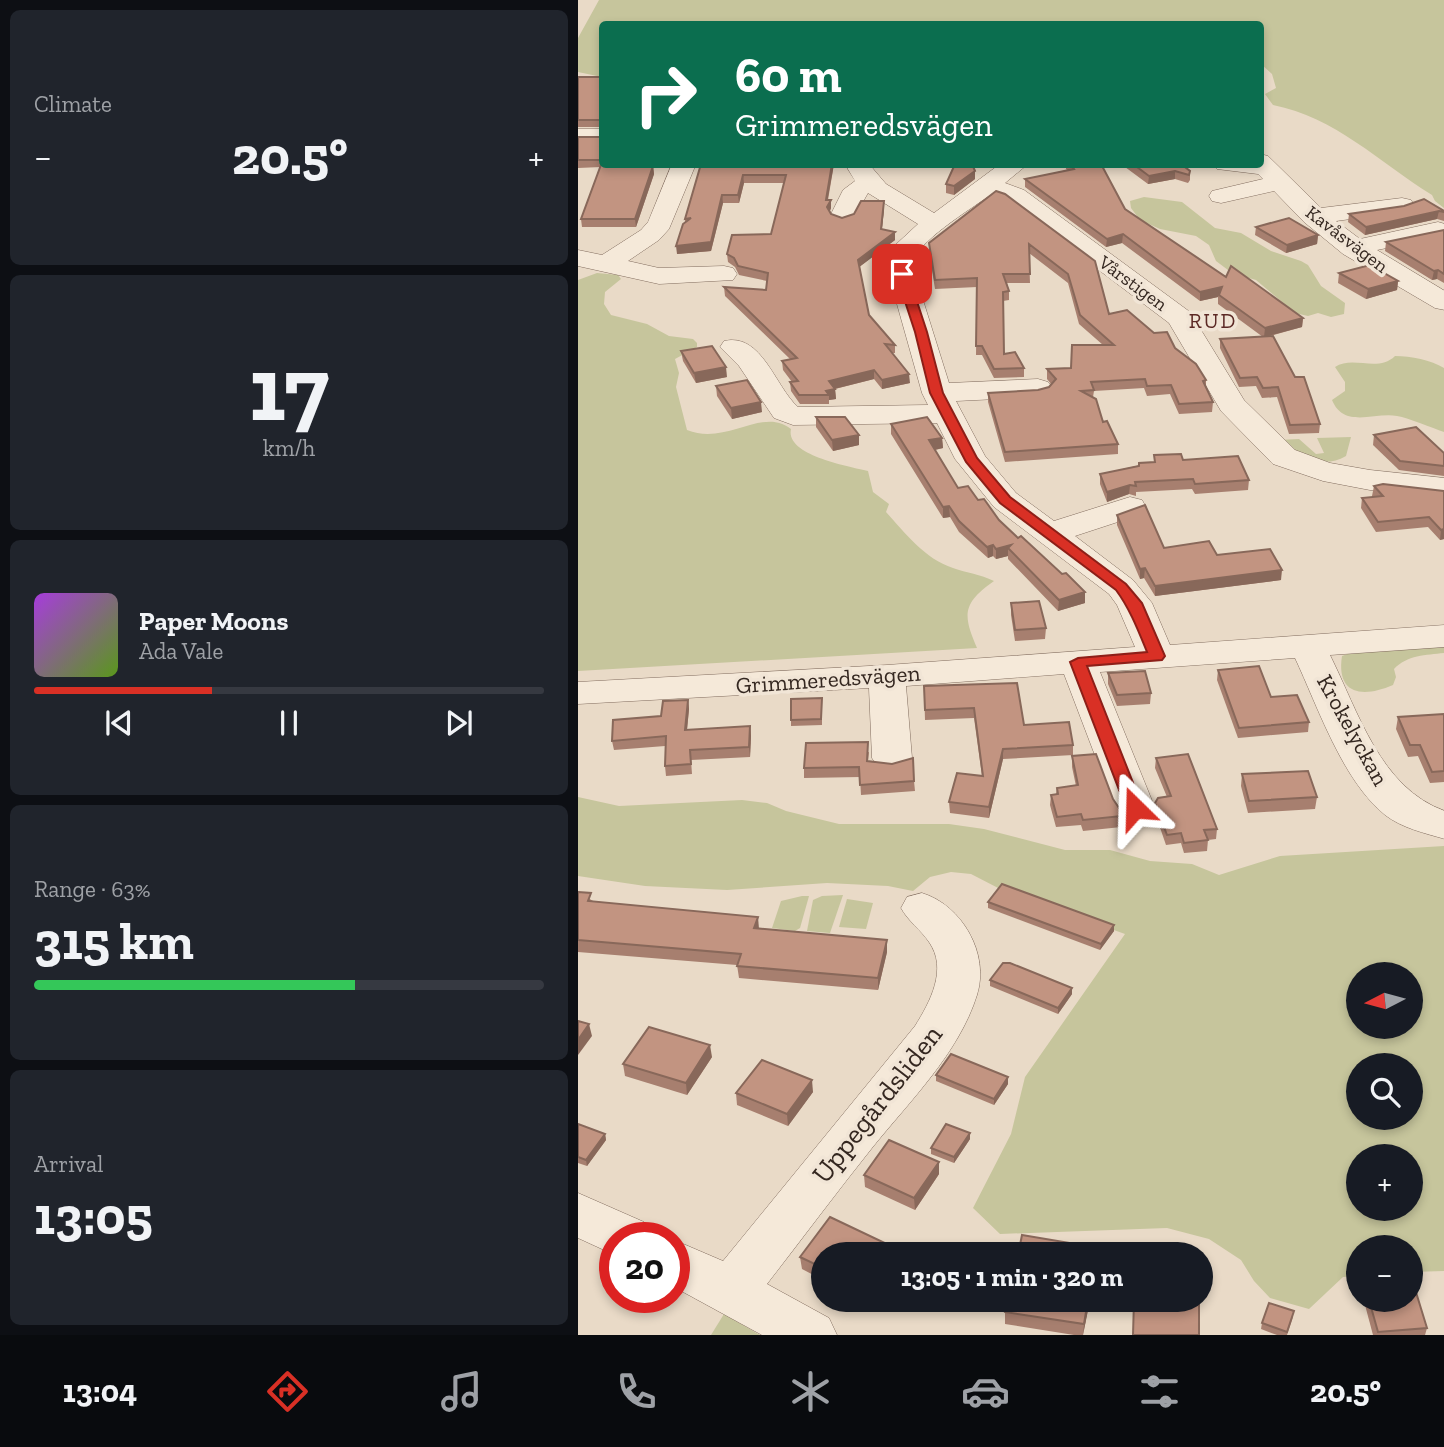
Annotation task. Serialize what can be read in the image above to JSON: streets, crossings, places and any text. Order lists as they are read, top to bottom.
{
  "streets": {
    "street": [
      "Kavåsvägen",
      "Vårstigen",
      "Grimmeredsvägen",
      "Krokelyckan",
      "Uppegårdsliden"
    ]
  },
  "crossings": [
    ["Grimmeredsvägen", "Krokelyckan"]
  ],
  "districts": ["RUD"],
  "north": "left",
  "page": {
    "tile": [
      "Climate",
      ["17", "km/h"],
      ["Range · 63%", "315 km"],
      ["Arrival", "13:05"]
    ],
    "turn": ["60 m", "Grimmeredsvägen"],
    "heat": ["−", "20.5°", "+"],
    "song": ["Paper Moons", "Ada Vale"],
    "map_buttons": ["+", "−"],
    "limit": "20",
    "trip": "13:05 · 1 min · 320 m",
    "tabs": ["13:04", "20.5°"]
  }
}
